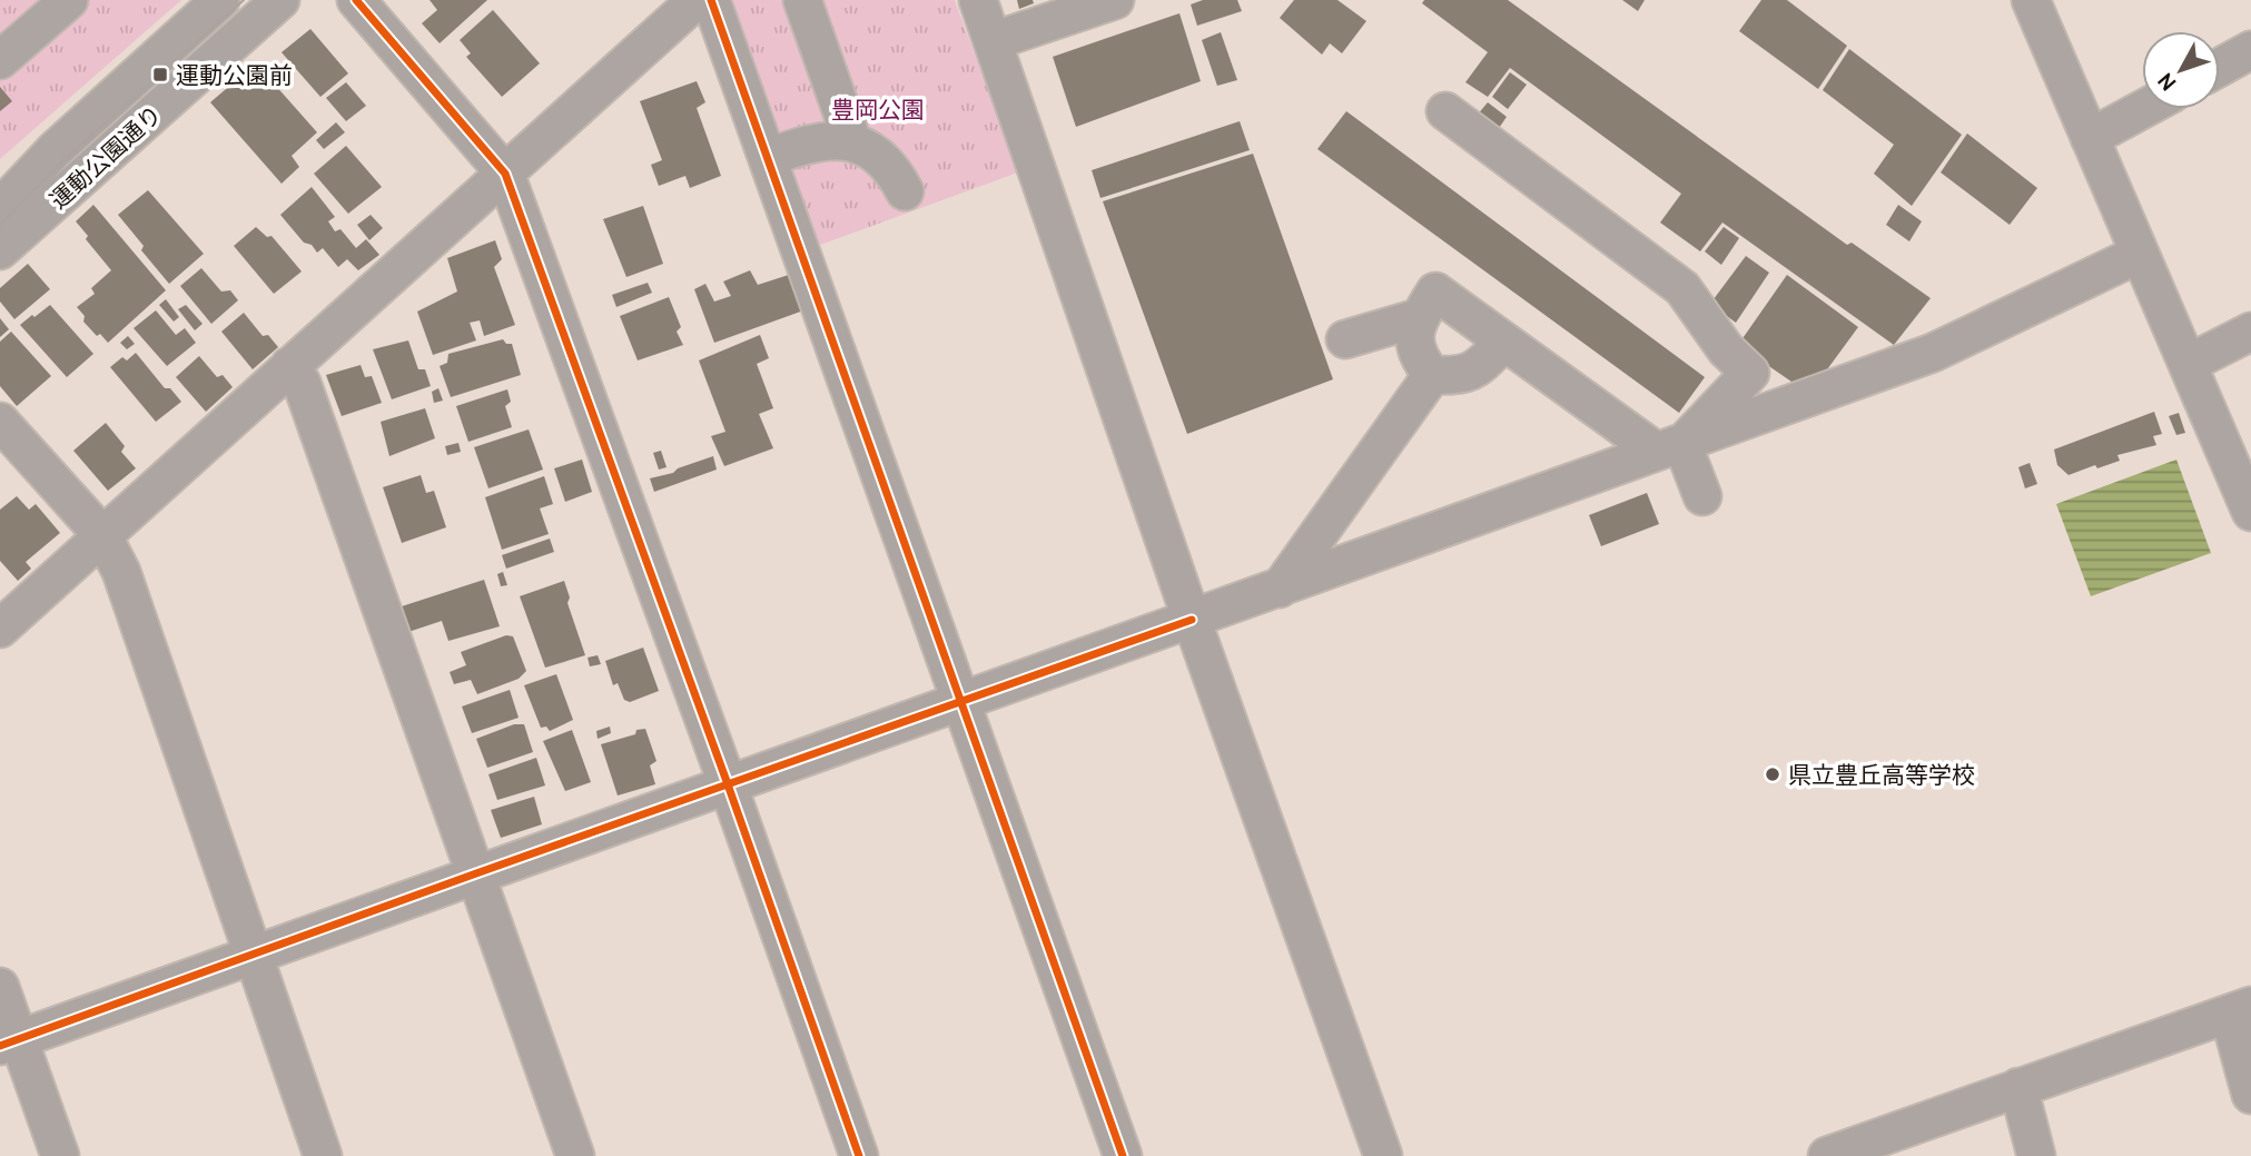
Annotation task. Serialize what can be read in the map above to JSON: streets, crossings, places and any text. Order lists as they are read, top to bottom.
{
  "streets": {
    "street": ["運動公園通り"]
  },
  "parks": ["豊岡公園"],
  "places": {
    "transit": ["運動公園前"],
    "other": ["県立豊丘高等学校"]
  },
  "north": "bottom left"
}
